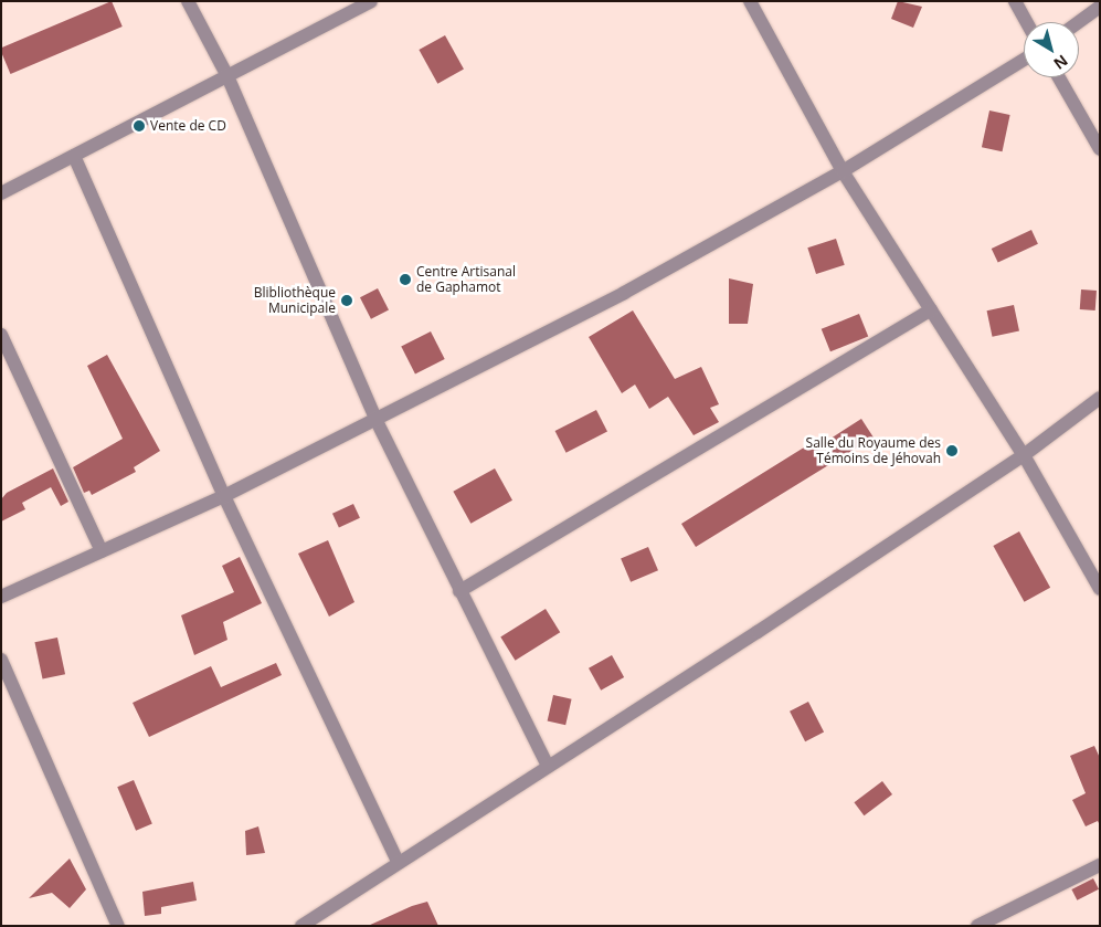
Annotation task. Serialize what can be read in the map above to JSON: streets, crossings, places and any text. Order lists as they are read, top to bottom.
{
  "places": [
    "Vente de CD",
    "Centre Artisanal de Gaphamot",
    "Blibliothèque Municipale",
    "Salle du Royaume des Témoins de Jéhovah"
  ],
  "north": "bottom right"
}
